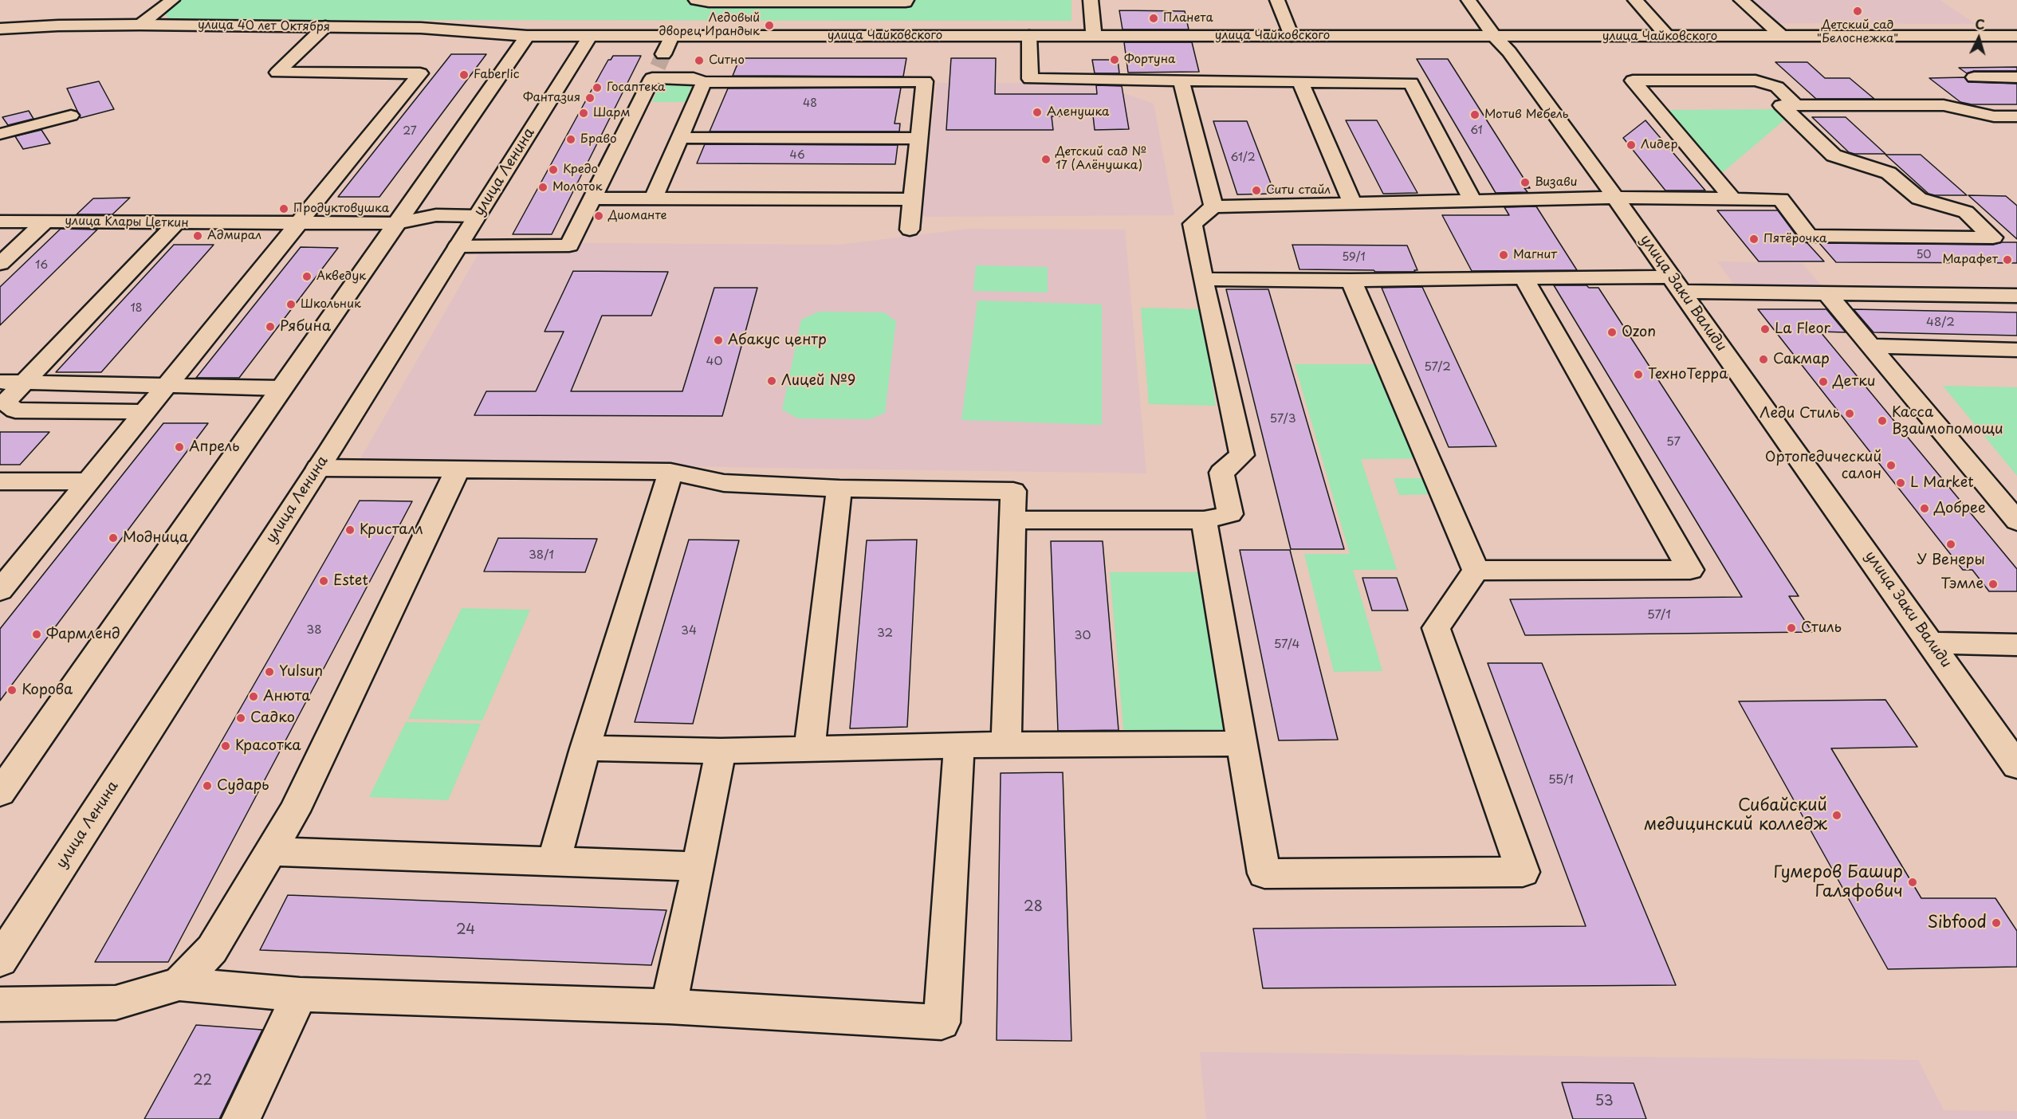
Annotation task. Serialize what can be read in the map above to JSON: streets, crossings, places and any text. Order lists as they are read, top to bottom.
{
  "streets": {
    "main road": [
      "улица 40 лет Октября",
      "улица Чайковского",
      "улица Ленина",
      "улица Клары Цеткин",
      "улица Заки Валиди"
    ]
  },
  "crossings": [
    ["улица 40 лет Октября", "улица Чайковского"],
    ["улица Чайковского", "улица Ленина"],
    ["улица Чайковского", "улица Заки Валиди"],
    ["улица Ленина", "улица Клары Цеткин"]
  ],
  "places": [
    "Детский сад \"Белоснежка\"",
    "Планета",
    "Ледовый дворец Ирандык",
    "Фортуна",
    "Ситно",
    "Faberlic",
    "Госаптека",
    "Фантазия",
    "Аленушка",
    "Шарм",
    "Мотив Мебель",
    "Браво",
    "Лидер",
    "Детский сад № 17 (Алёнушка)",
    "Кредо",
    "Визави",
    "Молоток",
    "Сити стайл",
    "Продуктовушка",
    "Диоманте",
    "Адмирал",
    "Пятёрочка",
    "Магнит",
    "Марафет",
    "Акведук",
    "Школьник",
    "Рябина",
    "La Fleor",
    "Ozon",
    "Абакус центр",
    "Сакмар",
    "ТехноТерра",
    "Лицей №9",
    "Детки",
    "Леди Стиль",
    "Касса Взаимопомощи",
    "Апрель",
    "Ортопедический салон",
    "L Market",
    "Добрее",
    "Кристалл",
    "Модница",
    "У Венеры",
    "Estet",
    "Тэмле",
    "Стиль",
    "Фармленд",
    "Yulsun",
    "Корова",
    "Анюта",
    "Садко",
    "Красотка",
    "Сударь",
    "Сибайский медицинский колледж",
    "Гумеров Башир Галяфович",
    "Sibfood"
  ],
  "house_numbers": [
    "48",
    "61",
    "27",
    "46",
    "61/2",
    "50",
    "59/1",
    "16",
    "18",
    "48/2",
    "40",
    "57/2",
    "57/3",
    "57",
    "38/1",
    "57/1",
    "38",
    "34",
    "32",
    "30",
    "57/4",
    "55/1",
    "28",
    "24",
    "22",
    "53"
  ],
  "north": "top"
}
